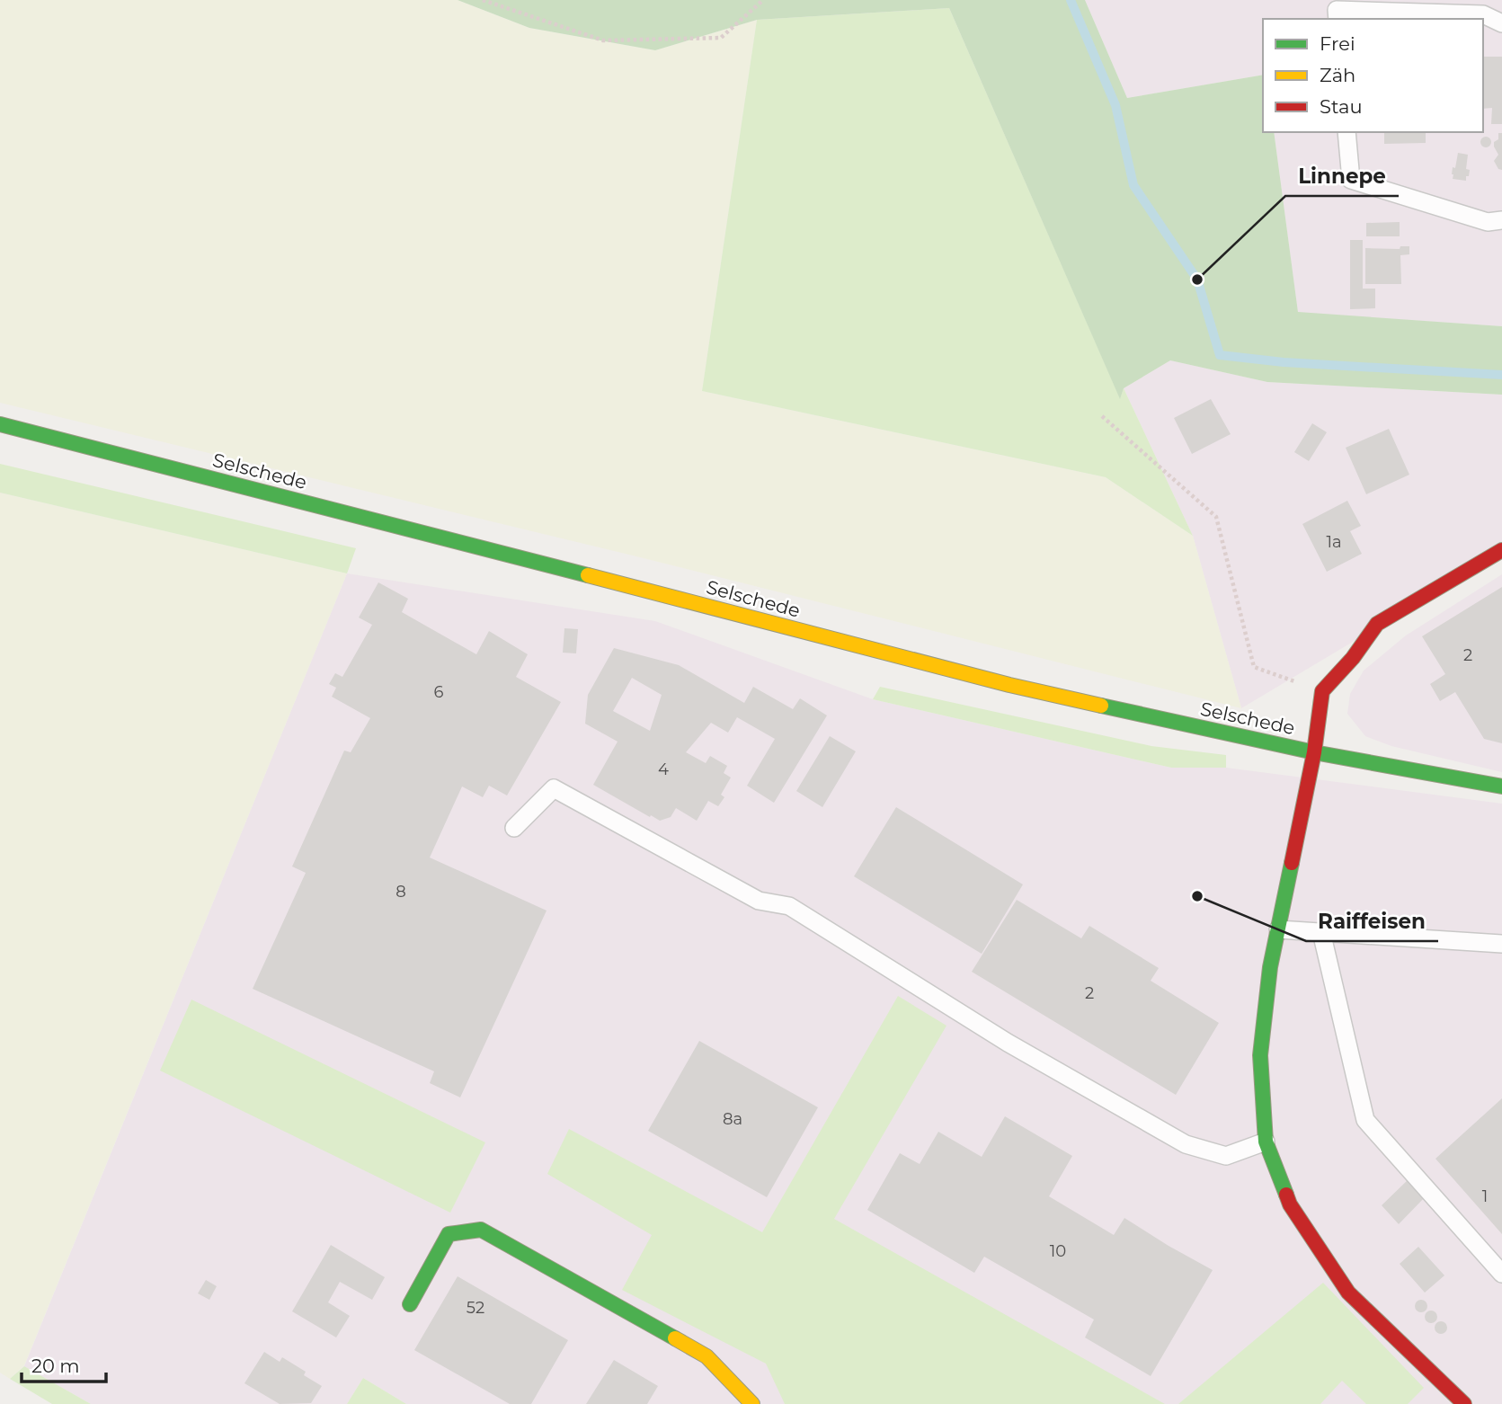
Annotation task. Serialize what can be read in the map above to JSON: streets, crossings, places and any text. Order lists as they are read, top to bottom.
{
  "streets": {
    "street": ["Selschede"]
  },
  "places": ["Linnepe", "Raiffeisen"],
  "house_numbers": [
    "1a",
    "2",
    "6",
    "4",
    "8",
    "2",
    "8a",
    "1",
    "10",
    "52"
  ],
  "legend": ["Frei", "Zäh", "Stau"],
  "scale_bar": "20 m"
}
